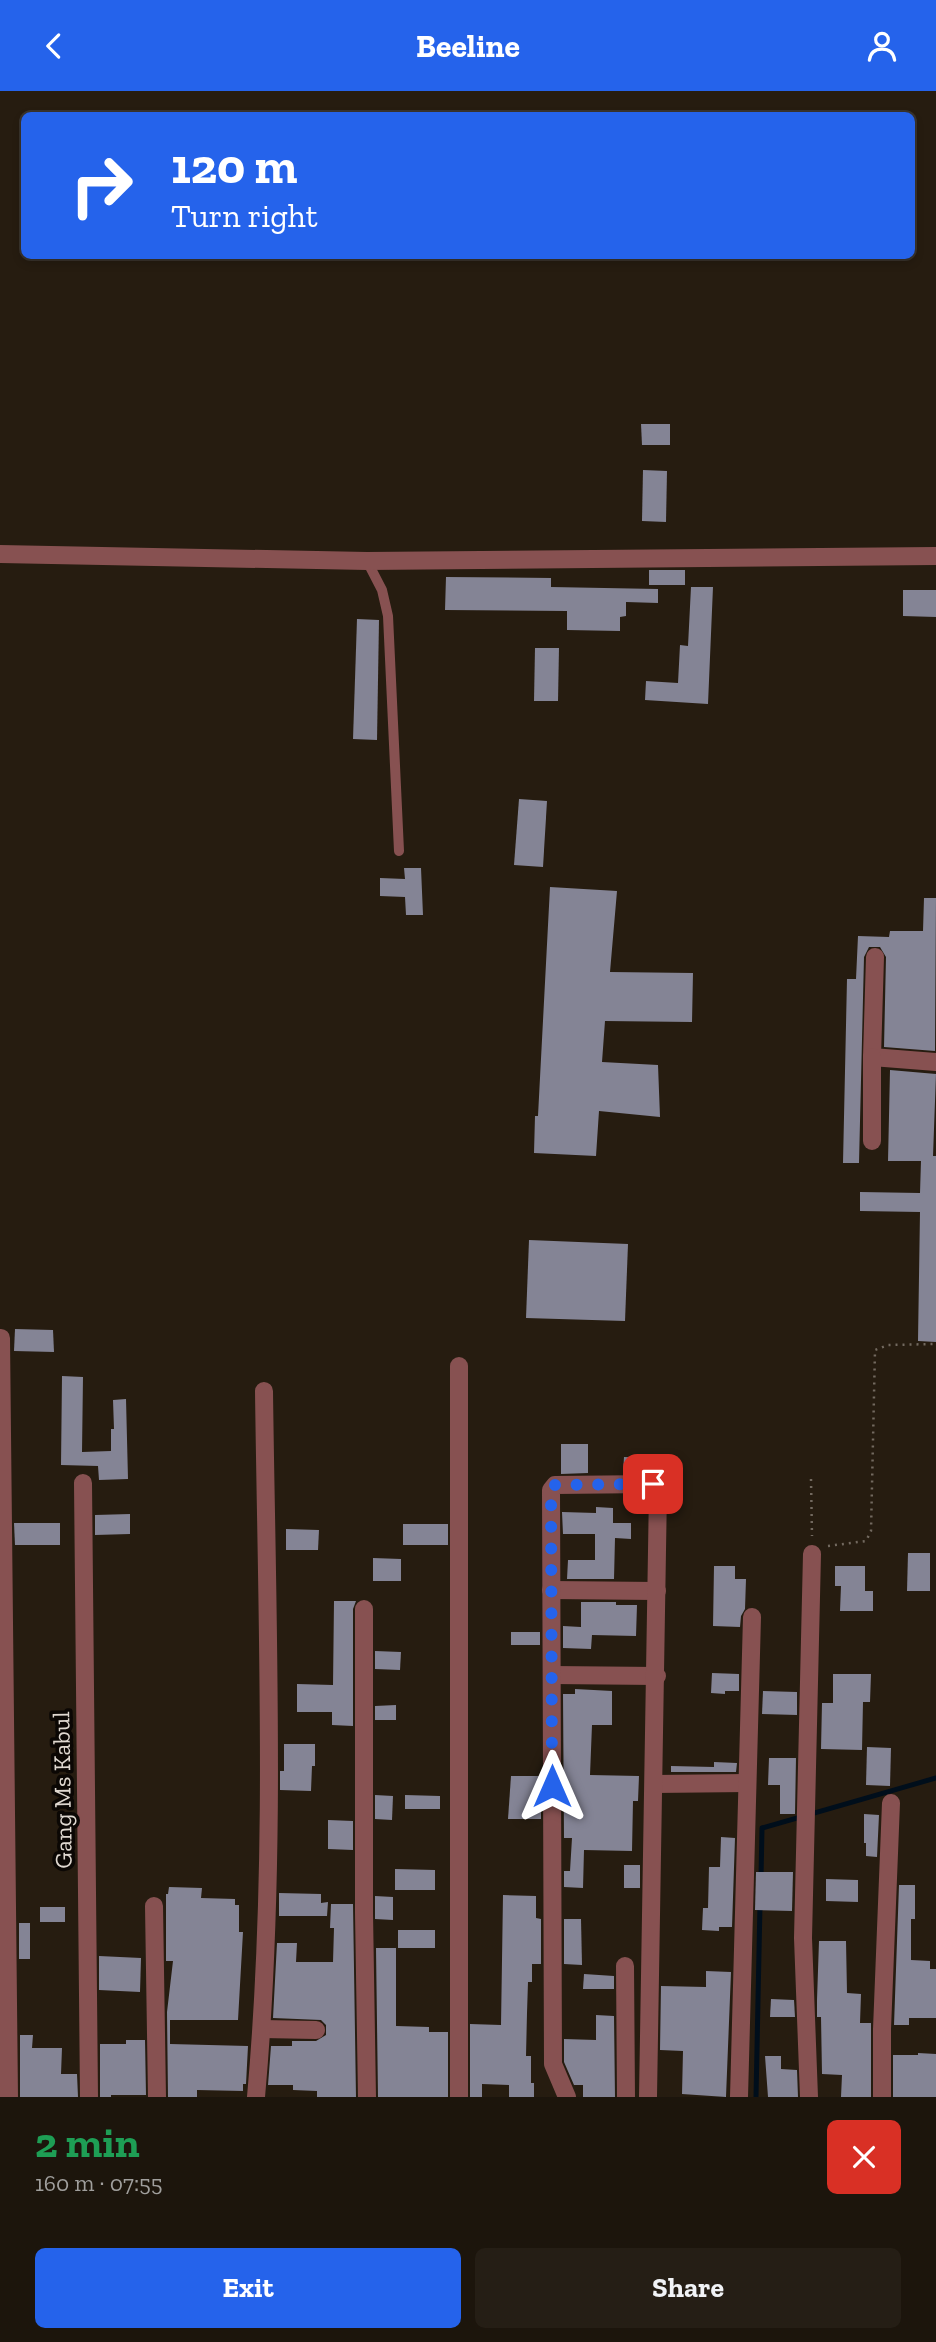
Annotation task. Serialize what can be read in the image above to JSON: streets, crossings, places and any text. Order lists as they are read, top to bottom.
{
  "streets": {
    "street": ["Gang Ms Kabul"]
  },
  "page": {
    "header": "Beeline",
    "turn": ["120 m", "Turn right"],
    "heading": ["2 min", "160 m · 07:55"],
    "buttons": ["Exit", "Share"]
  }
}
